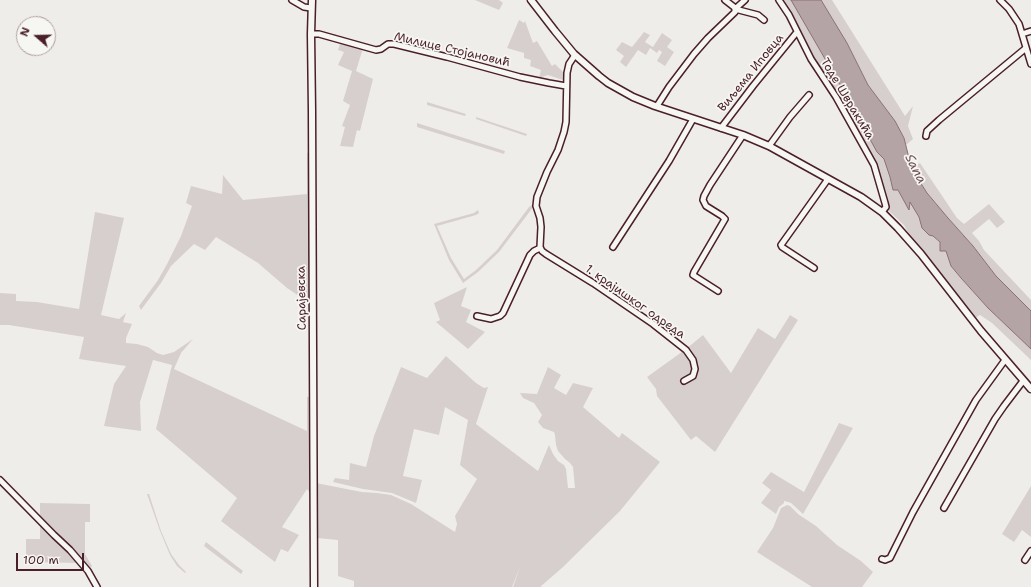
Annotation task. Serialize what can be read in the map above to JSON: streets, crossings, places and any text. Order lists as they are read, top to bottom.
{
  "streets": {
    "main road": ["Сарајевска"],
    "street": [
      "Милице Стојановић",
      "Виљема Иповца",
      "Тоде Швракића",
      "1. крајишког одреда"
    ]
  },
  "crossings": [
    ["Милице Стојановић", "Сарајевска"],
    ["Виљема Иповца", "Тоде Швракића"]
  ],
  "water": ["Sana"],
  "scale_bar": "100 m",
  "north": "left"
}
